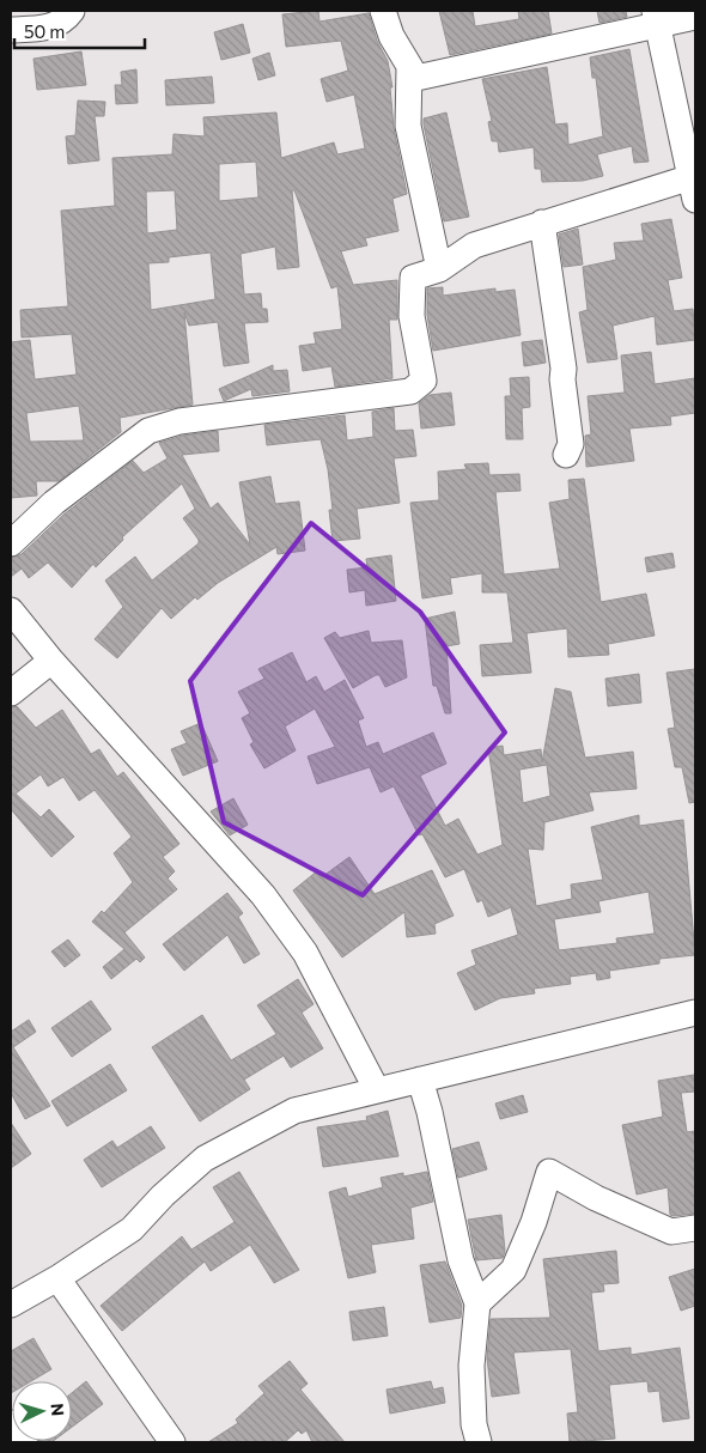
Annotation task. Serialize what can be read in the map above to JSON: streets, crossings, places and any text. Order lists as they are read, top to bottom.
{
  "scale_bar": "50 m",
  "north": "right"
}
